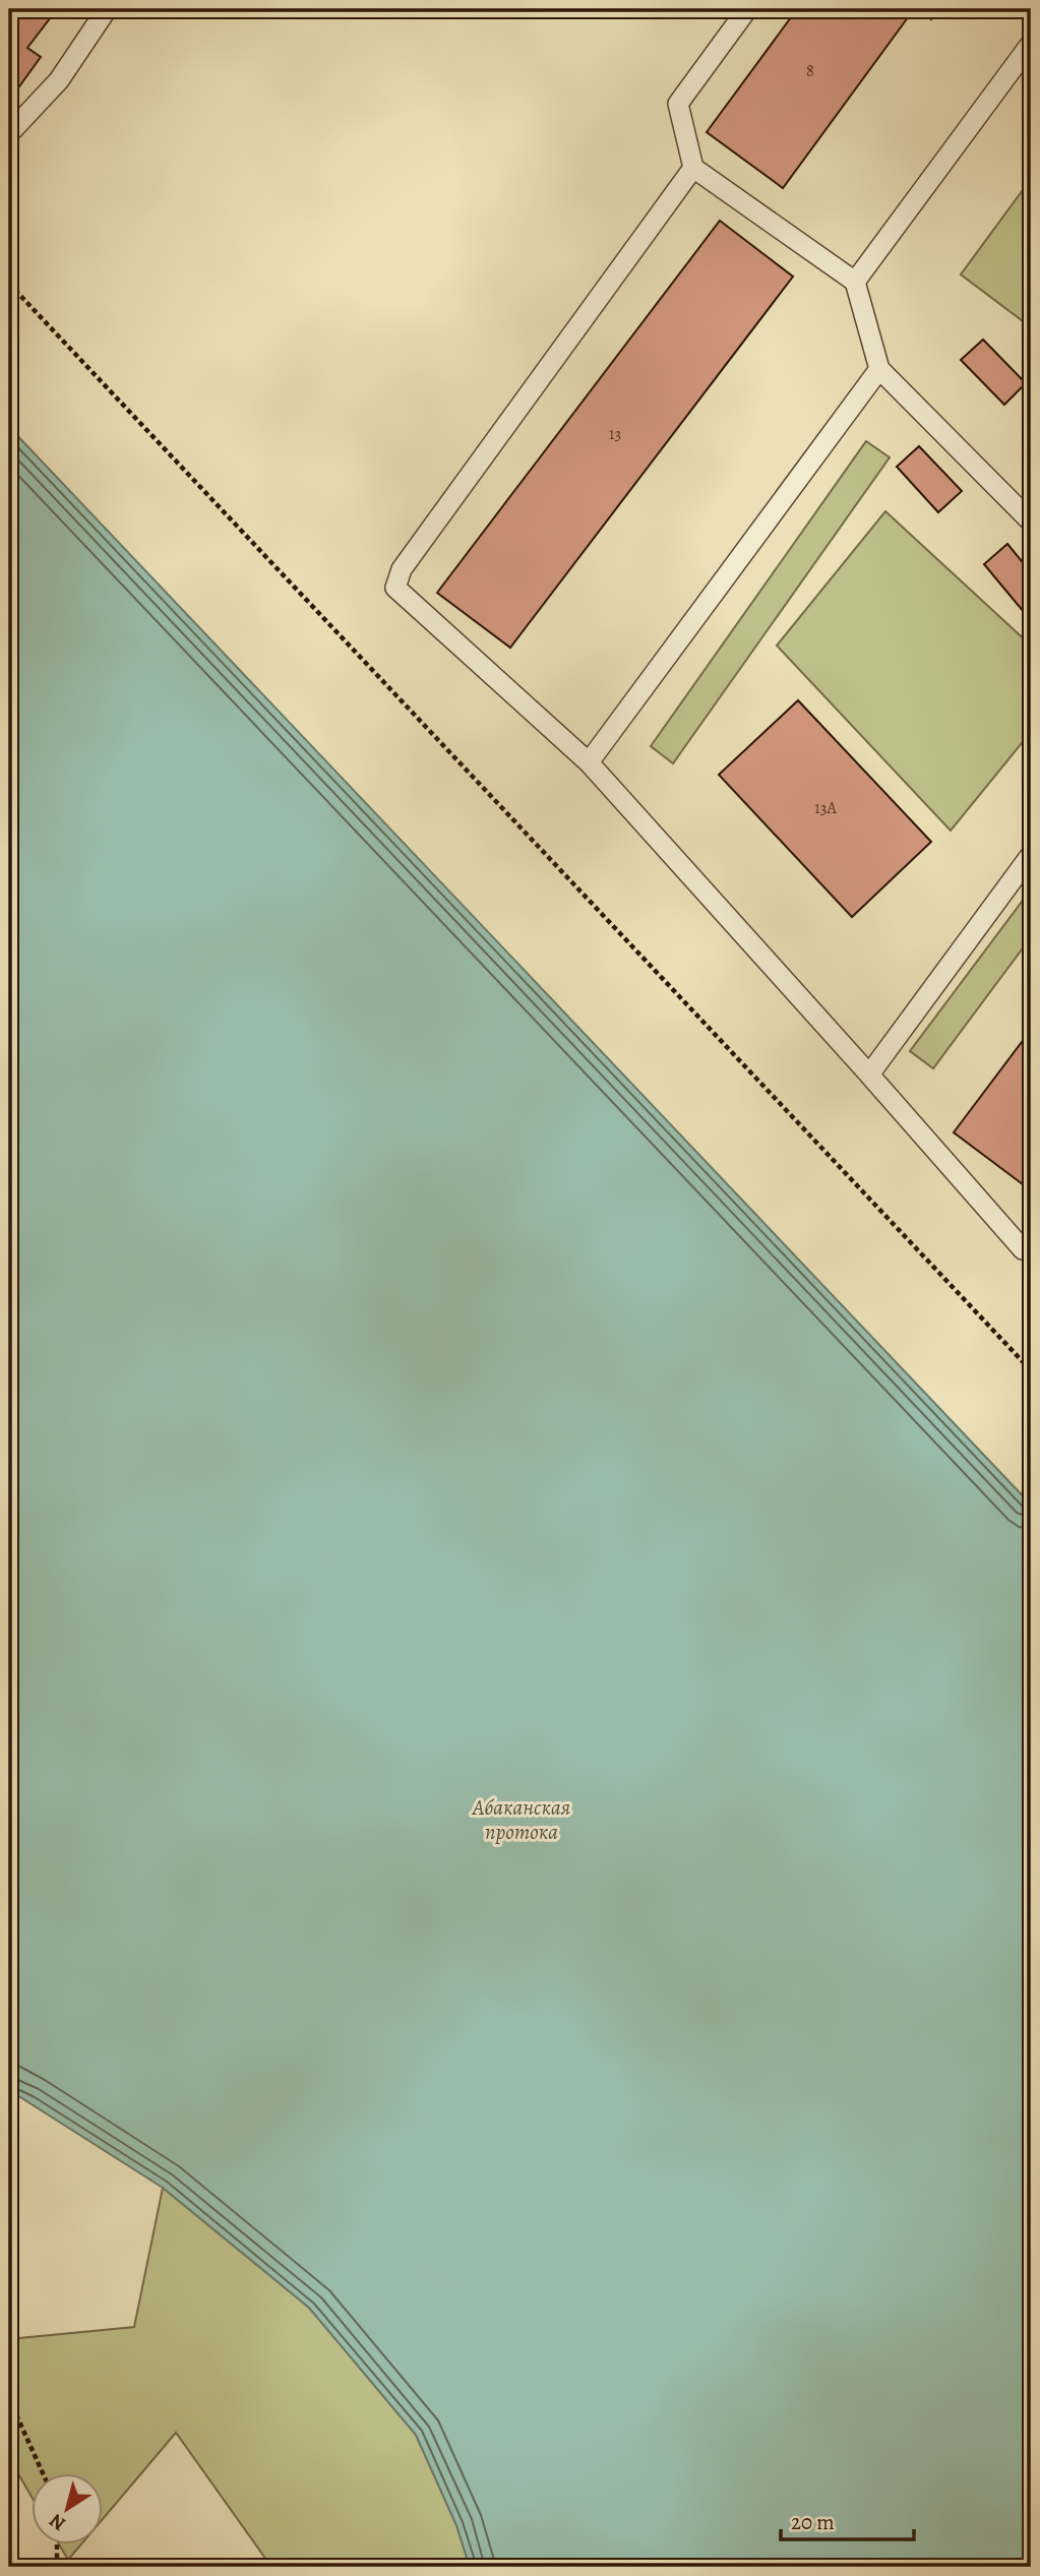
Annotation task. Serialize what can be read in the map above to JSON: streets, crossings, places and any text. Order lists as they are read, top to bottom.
{
  "water": ["Абаканская протока"],
  "house_numbers": ["8", "13", "13А"],
  "scale_bar": "20 m",
  "north": "bottom left"
}
